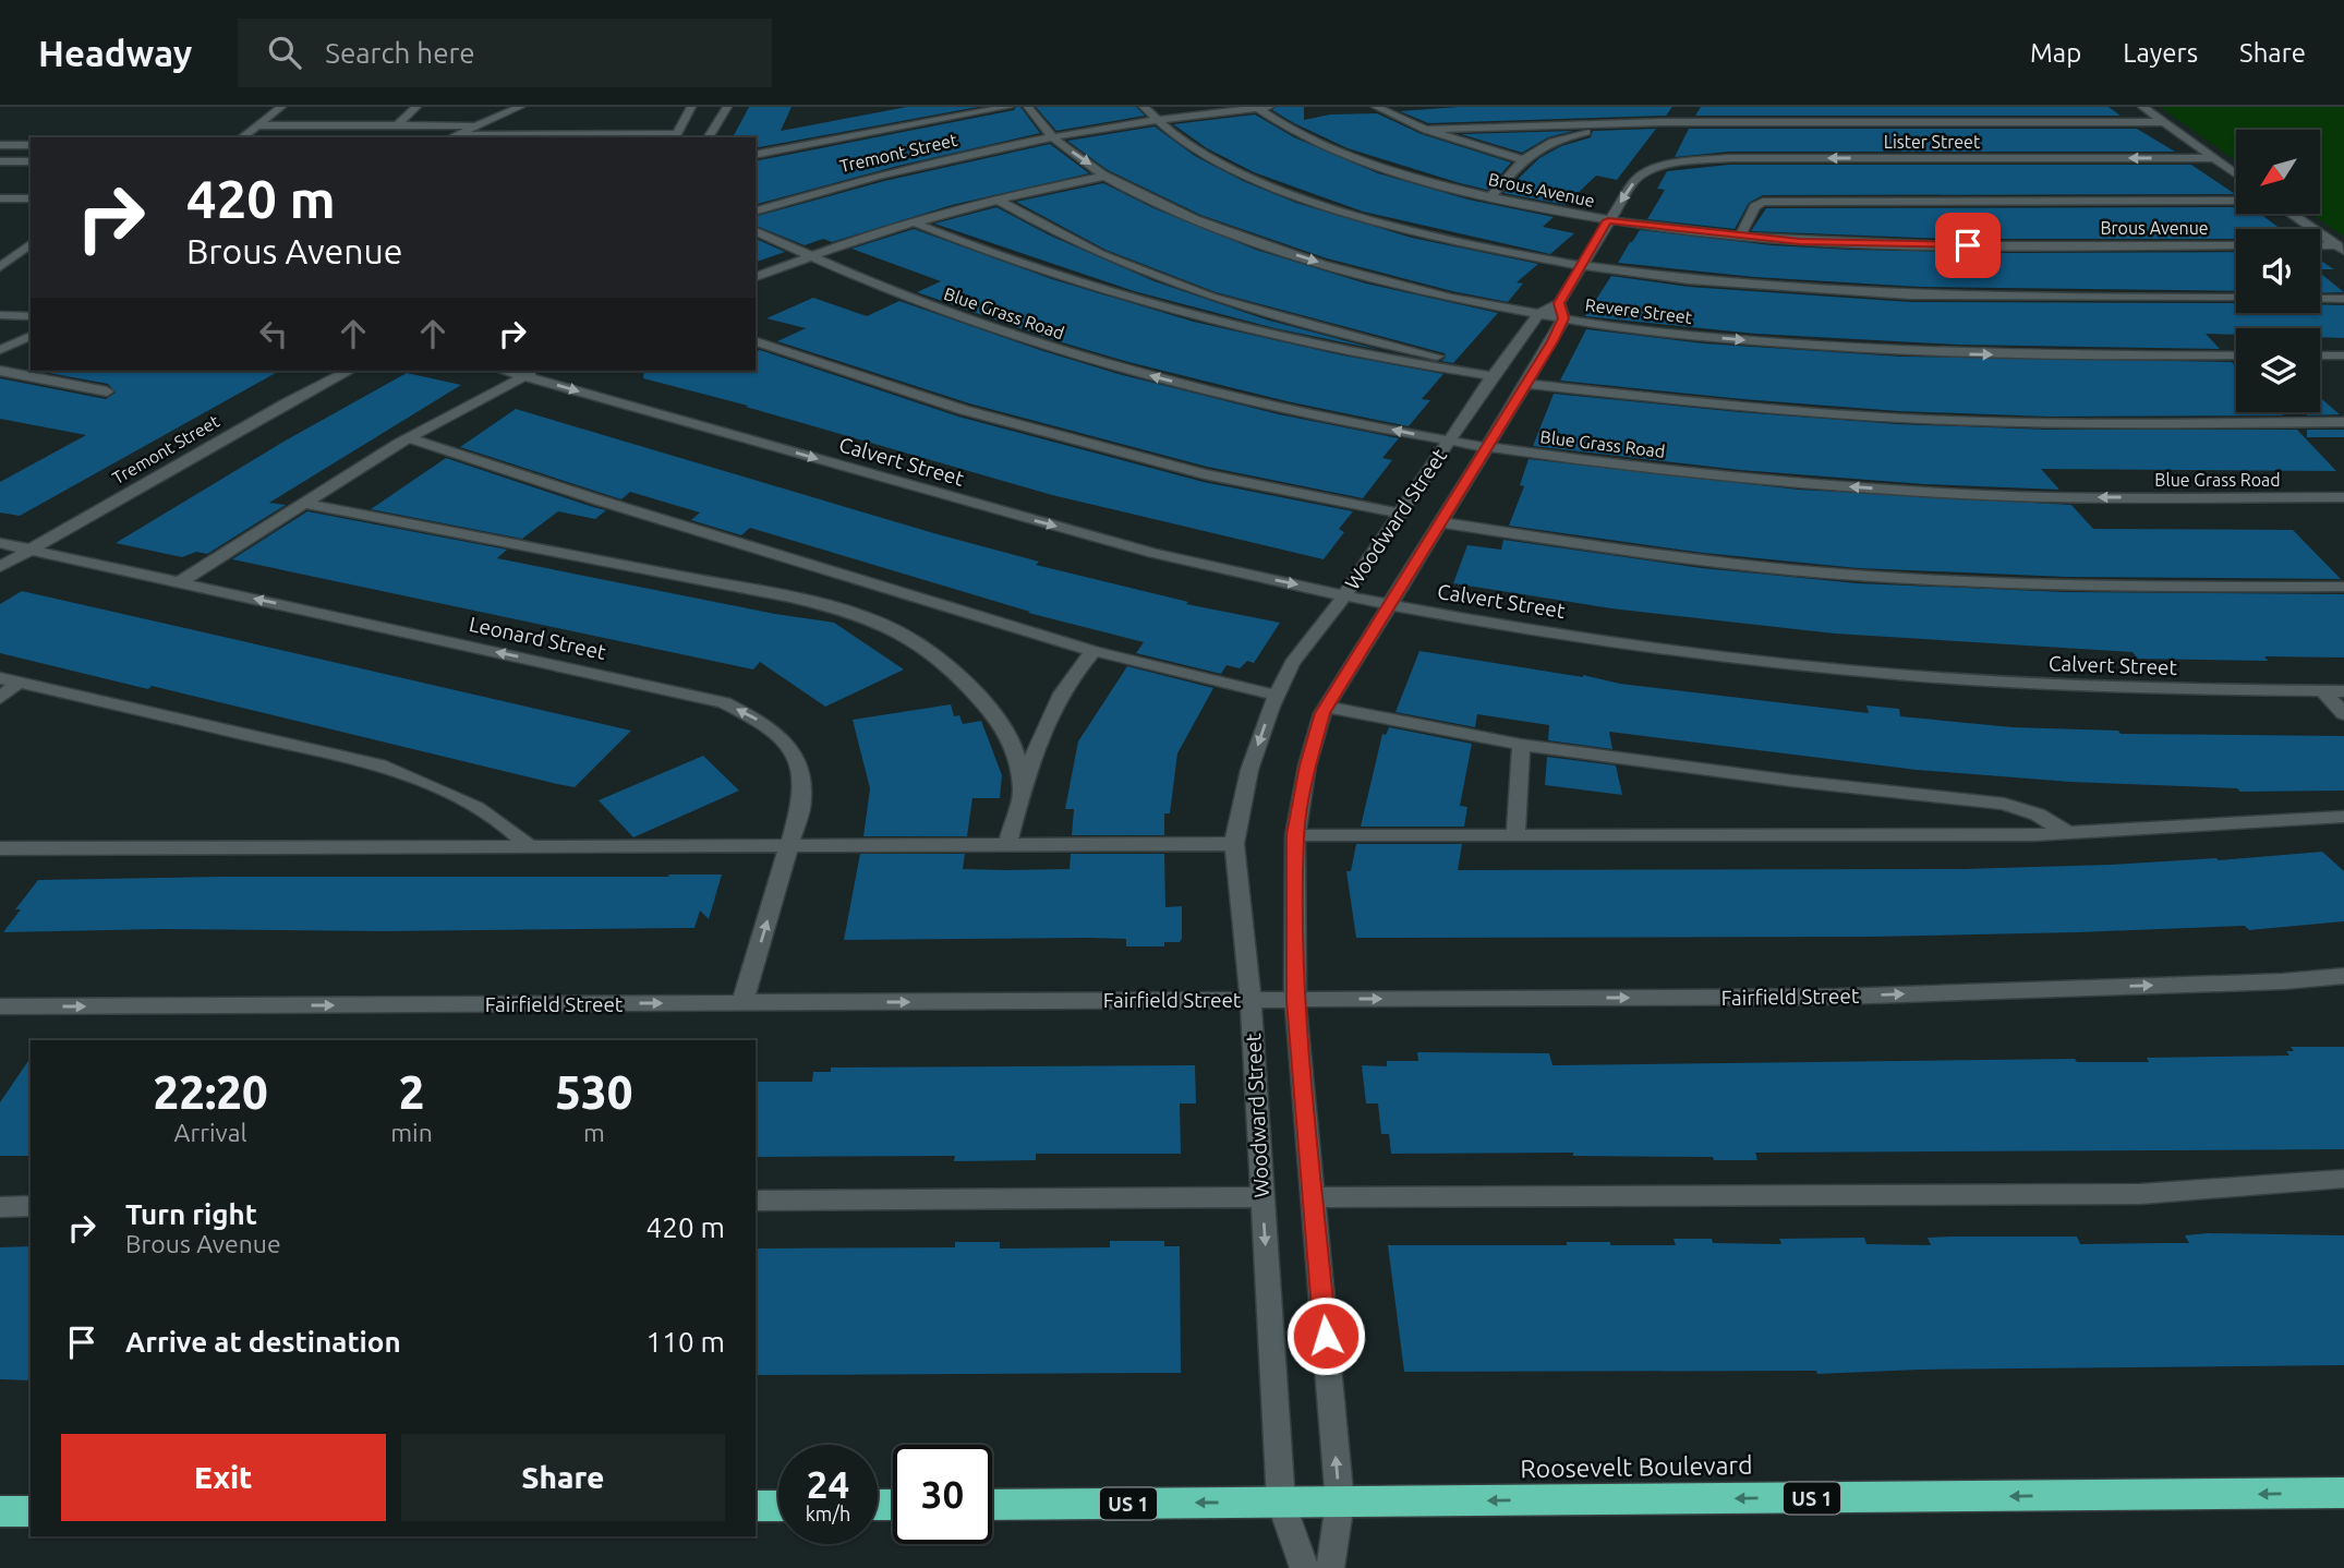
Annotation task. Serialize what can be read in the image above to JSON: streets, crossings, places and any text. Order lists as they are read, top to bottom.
{
  "streets": {
    "highway": ["Roosevelt Boulevard", "US 1"],
    "street": [
      "Lister Street",
      "Tremont Street",
      "Brous Avenue",
      "Revere Street",
      "Blue Grass Road",
      "Calvert Street",
      "Woodward Street",
      "Leonard Street",
      "Fairfield Street"
    ]
  },
  "crossings": [
    ["Lister Street", "Woodward Street"],
    ["Tremont Street", "Brous Avenue"],
    ["Tremont Street", "Leonard Street"],
    ["Brous Avenue", "Woodward Street"],
    ["Revere Street", "Woodward Street"],
    ["Blue Grass Road", "Woodward Street"],
    ["Calvert Street", "Woodward Street"],
    ["Woodward Street", "Fairfield Street"],
    ["Woodward Street", "Roosevelt Boulevard"],
    ["Leonard Street", "Fairfield Street"]
  ],
  "one_way": ["Roosevelt Boulevard"],
  "north": "bottom left",
  "page": {
    "header": "Headway",
    "search": "Search here",
    "nav": ["Map", "Layers", "Share"],
    "turn": ["420 m", "Brous Avenue"],
    "eta": [
      "22:20",
      "Arrival",
      "2",
      "min",
      "530",
      "m"
    ],
    "list": [
      {
        "name": "Turn right",
        "note": "Brous Avenue",
        "value": "420 m"
      },
      {
        "name": "Arrive at destination",
        "value": "110 m"
      }
    ],
    "buttons": ["Exit", "Share"],
    "speed": "24 km/h",
    "limit": "30"
  }
}
